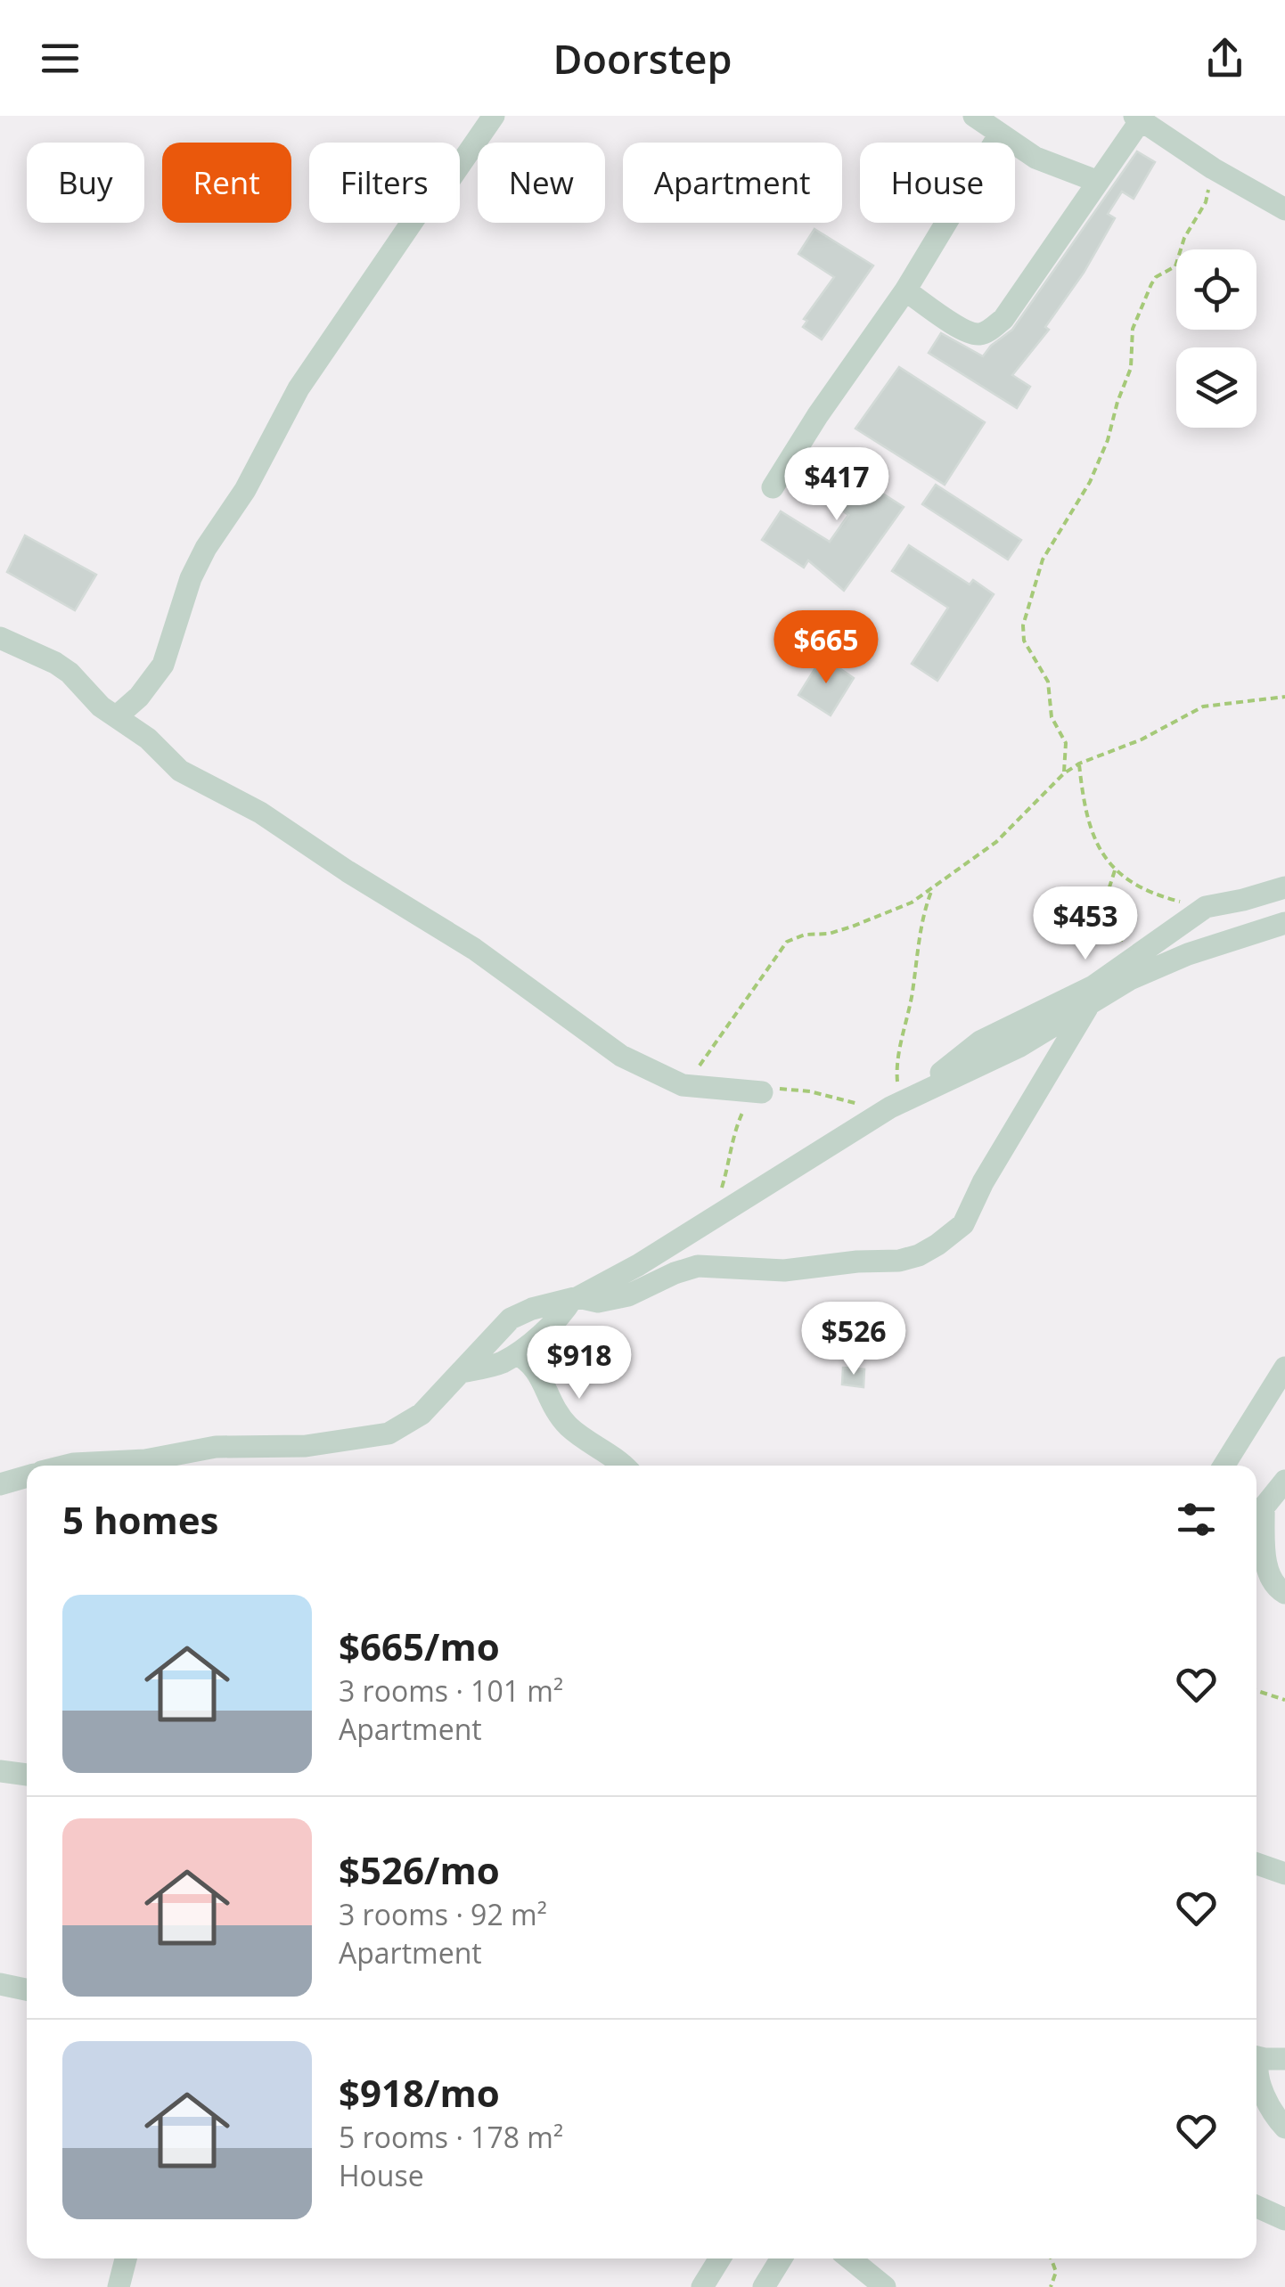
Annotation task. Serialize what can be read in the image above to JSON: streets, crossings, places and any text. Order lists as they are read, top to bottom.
{
  "page": {
    "header": "Doorstep",
    "chip": [
      "Buy",
      "Rent",
      "Filters",
      "New",
      "Apartment",
      "House"
    ],
    "price": [
      "$417",
      "$665",
      "$453",
      "$526",
      "$918"
    ],
    "heading": "5 homes",
    "list": [
      {
        "name": "$665/mo",
        "note": "3 rooms · 101 m² · Apartment"
      },
      {
        "name": "$526/mo",
        "note": "3 rooms · 92 m² · Apartment"
      },
      {
        "name": "$918/mo",
        "note": "5 rooms · 178 m² · House"
      }
    ]
  }
}
